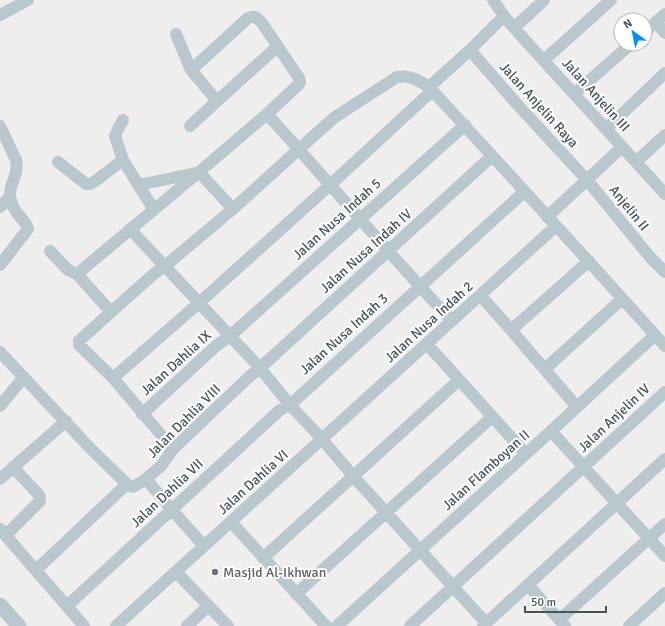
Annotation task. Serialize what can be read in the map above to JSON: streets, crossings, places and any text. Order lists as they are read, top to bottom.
{
  "streets": {
    "street": [
      "Jalan Anjelin III",
      "Jalan Anjelin Raya",
      "Anjelin II",
      "Jalan Nusa Indah 5",
      "Jalan Nusa Indah IV",
      "Jalan Nusa Indah 2",
      "Jalan Nusa Indah 3",
      "Jalan Dahlia IX",
      "Jalan Anjelin IV",
      "Jalan Dahlia VIII",
      "Jalan Flamboyan II",
      "Jalan Dahlia VI",
      "Jalan Dahlia VII"
    ]
  },
  "crossings": [
    ["Jalan Anjelin Raya", "Anjelin II"],
    ["Jalan Nusa Indah 5", "Jalan Dahlia IX"],
    ["Jalan Nusa Indah IV", "Jalan Dahlia VIII"],
    ["Jalan Nusa Indah 2", "Jalan Dahlia VI"],
    ["Jalan Nusa Indah 3", "Jalan Dahlia VII"]
  ],
  "places": ["Masjid Al-Ikhwan"],
  "scale_bar": "50 m",
  "north": "top left"
}
